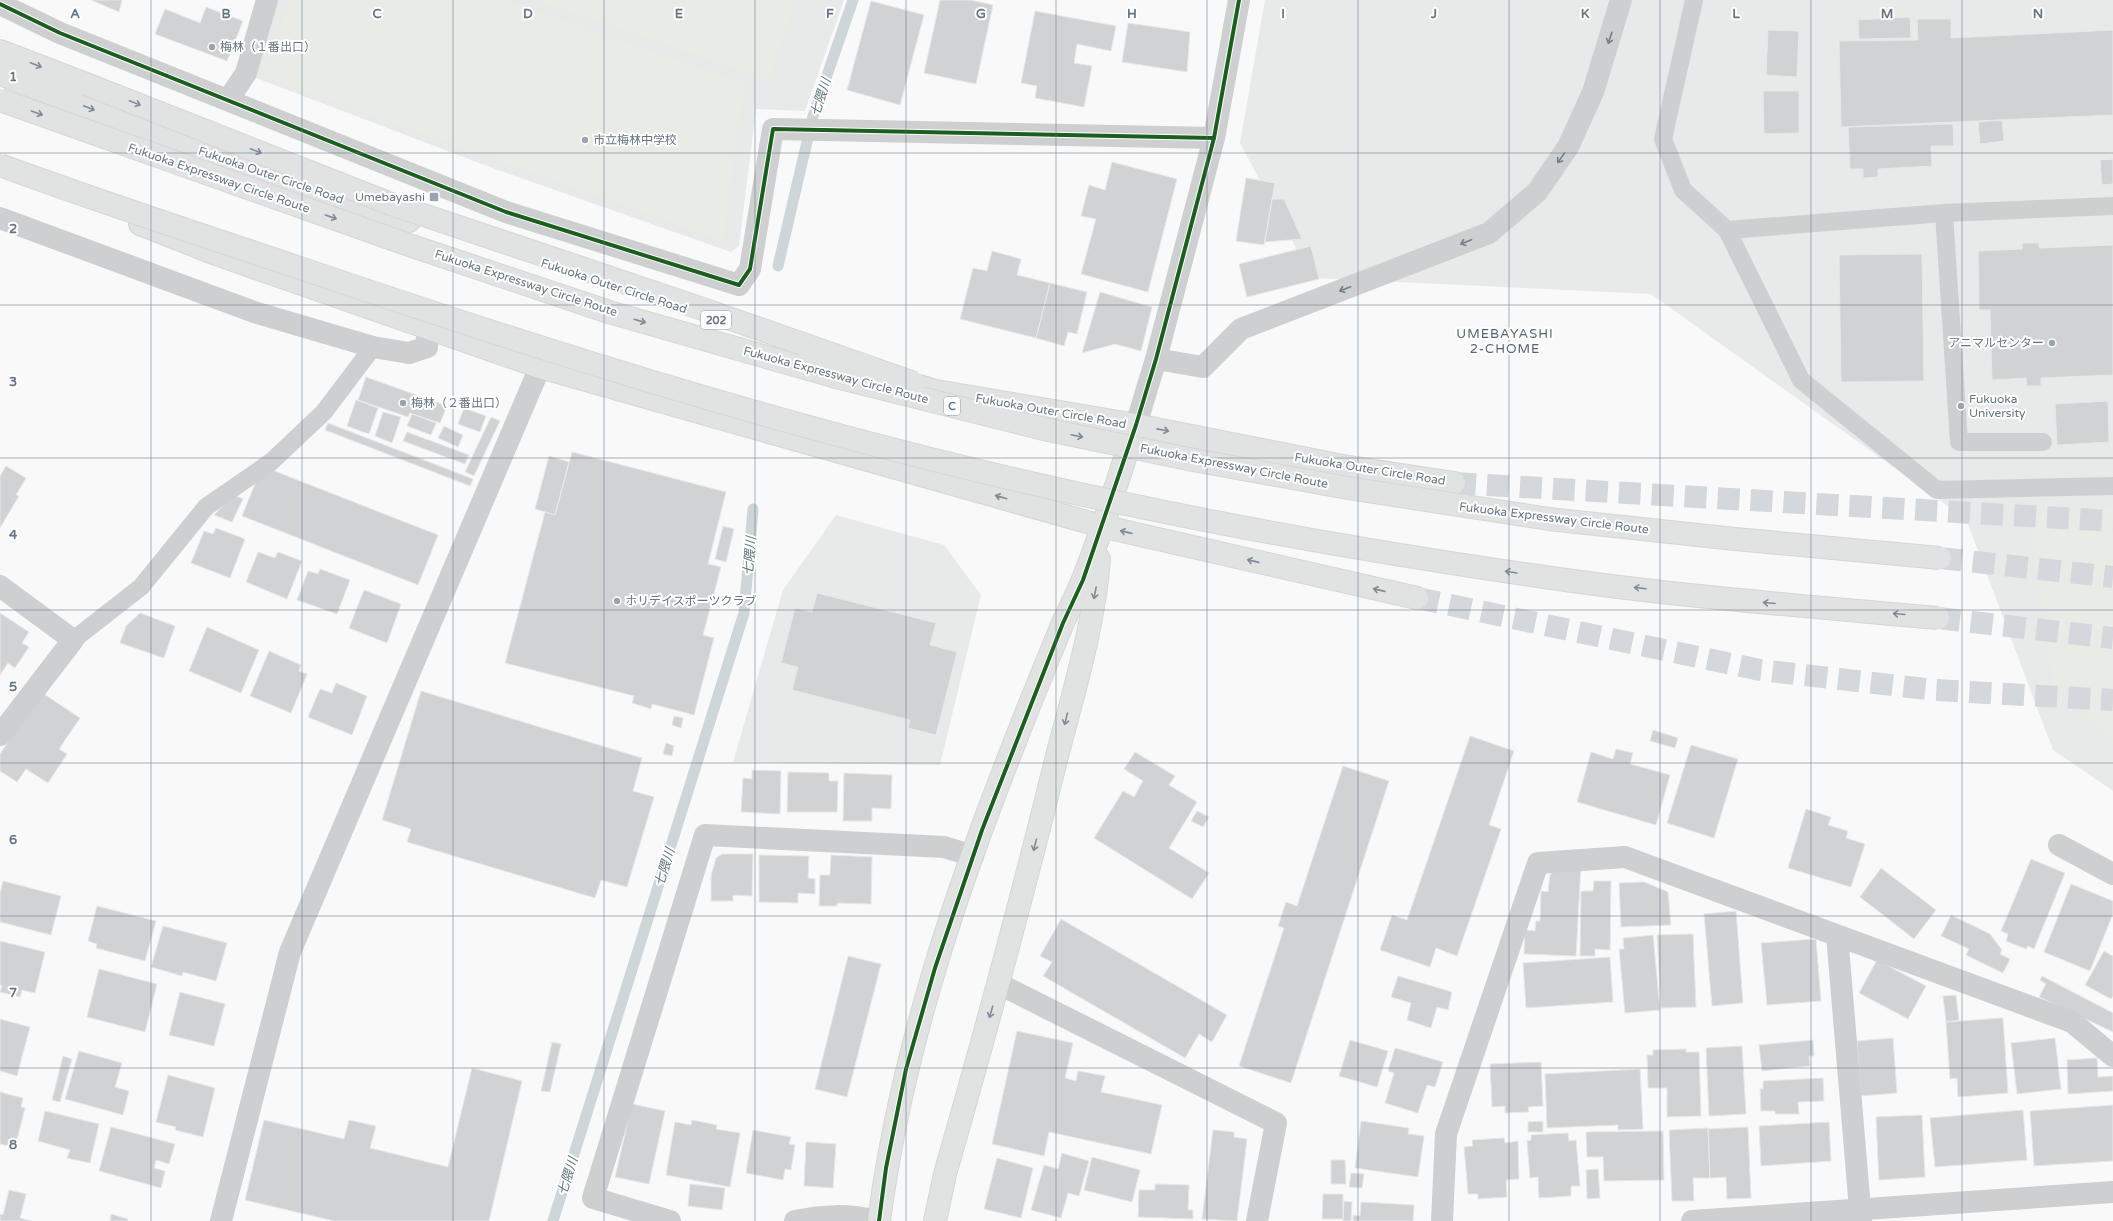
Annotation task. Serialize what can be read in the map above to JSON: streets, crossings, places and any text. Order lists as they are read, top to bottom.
{
  "streets": {
    "main road": [
      "Fukuoka Outer Circle Road",
      "Fukuoka Expressway Circle Route",
      "202",
      "C"
    ]
  },
  "districts": ["UMEBAYASHI 2-CHOME"],
  "water": ["七隈川"],
  "places": {
    "other": [
      "梅林（１番出口）",
      "市立梅林中学校",
      "アニマルセンター",
      "梅林（２番出口）",
      "Fukuoka University",
      "ホリデイスポーツクラブ"
    ],
    "transit": ["Umebayashi"]
  },
  "grid": {
    "columns": [
      "A",
      "B",
      "C",
      "D",
      "E",
      "F",
      "G",
      "H",
      "I",
      "J",
      "K",
      "L",
      "M",
      "N"
    ],
    "rows": [
      "1",
      "2",
      "3",
      "4",
      "5",
      "6",
      "7",
      "8"
    ]
  }
}
